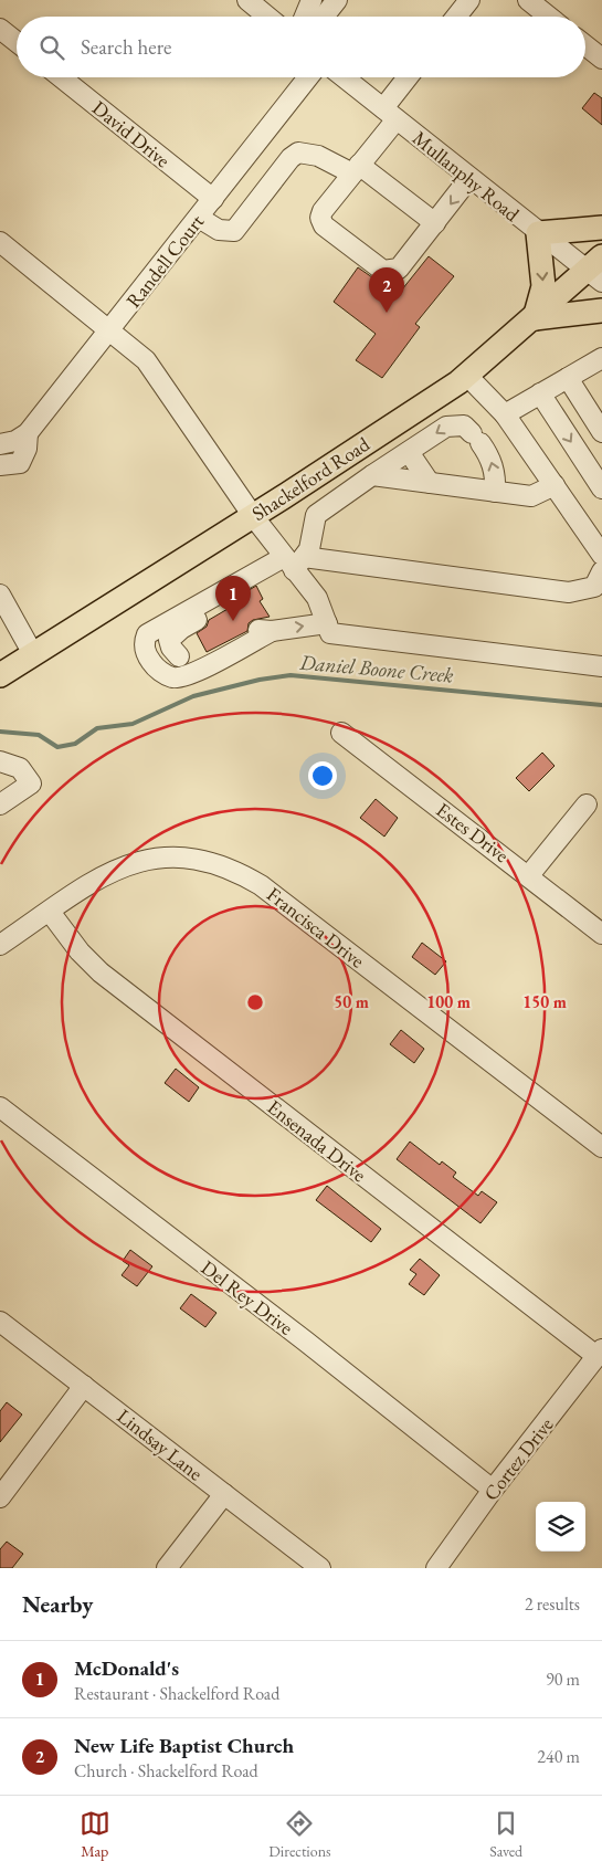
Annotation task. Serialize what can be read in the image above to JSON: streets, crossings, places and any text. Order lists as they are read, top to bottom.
{
  "streets": {
    "main road": ["Shackelford Road"],
    "street": [
      "David Drive",
      "Mullanphy Road",
      "Randell Court",
      "Estes Drive",
      "Francisca Drive",
      "Ensenada Drive",
      "Del Rey Drive",
      "Lindsay Lane",
      "Cortez Drive"
    ]
  },
  "crossings": [
    ["David Drive", "Randell Court"],
    ["Mullanphy Road", "Shackelford Road"],
    ["Francisca Drive", "Ensenada Drive"],
    ["Ensenada Drive", "Cortez Drive"],
    ["Del Rey Drive", "Cortez Drive"]
  ],
  "water": ["Daniel Boone Creek"],
  "page": {
    "search": "Search here",
    "pins": ["2", "1"],
    "heading": ["Nearby", "2 results"],
    "list": [
      {
        "mark": "1",
        "name": "McDonald's",
        "note": "Restaurant · Shackelford Road",
        "value": "90 m"
      },
      {
        "mark": "2",
        "name": "New Life Baptist Church",
        "note": "Church · Shackelford Road",
        "value": "240 m"
      }
    ],
    "nav": ["Map", "Directions", "Saved"]
  },
  "rings": ["50 m", "100 m", "150 m"]
}
